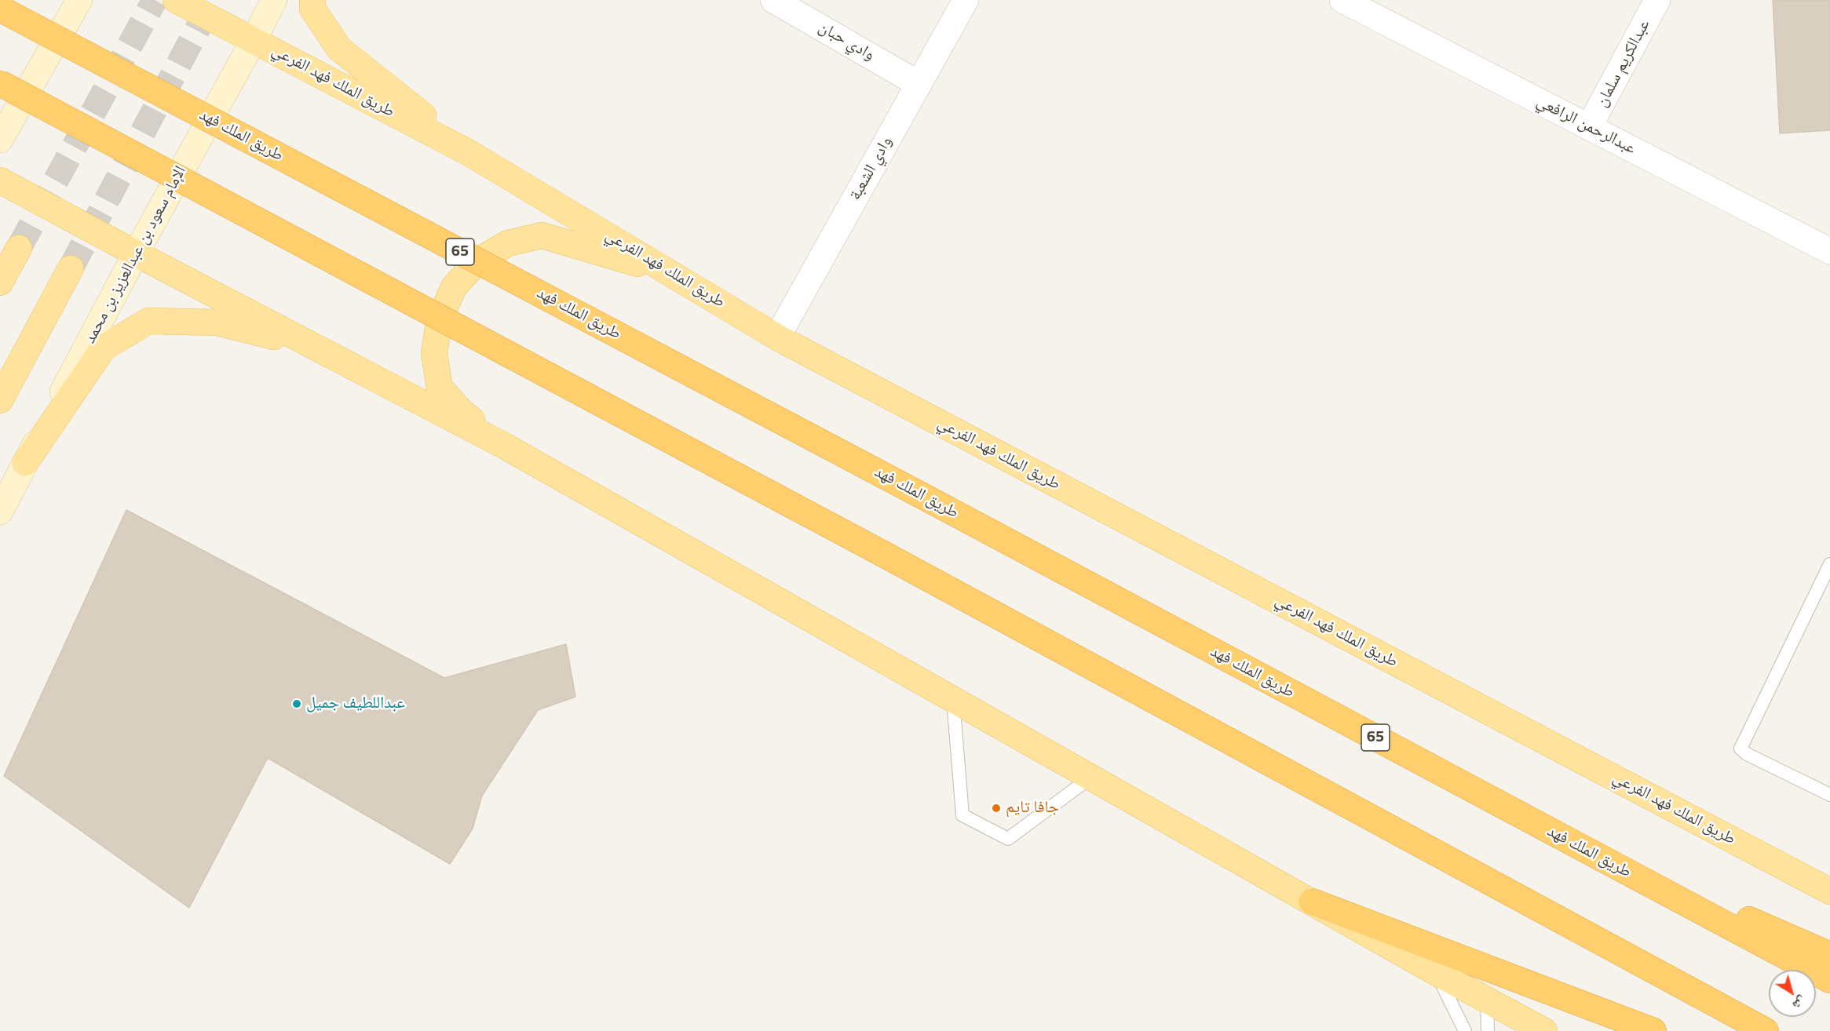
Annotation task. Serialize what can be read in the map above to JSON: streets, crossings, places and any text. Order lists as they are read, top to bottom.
{
  "streets": {
    "highway": ["طريق الملك فهد", "65"],
    "main road": ["طريق الملك فهد الفرعي", "الإمام سعود بن عبدالعزيز بن محمد"],
    "street": [
      "وادي حبان",
      "عبدالكريم سلمان",
      "عبدالرحمن الرافعي",
      "وادي الشعبة"
    ]
  },
  "crossings": [
    ["وادي حبان", "وادي الشعبة"],
    ["عبدالكريم سلمان", "عبدالرحمن الرافعي"],
    ["طريق الملك فهد الفرعي", "وادي الشعبة"],
    ["طريق الملك فهد الفرعي", "الإمام سعود بن عبدالعزيز بن محمد"]
  ],
  "places": ["عبداللطيف جميل", "جافا تايم"],
  "north": "bottom right"
}
